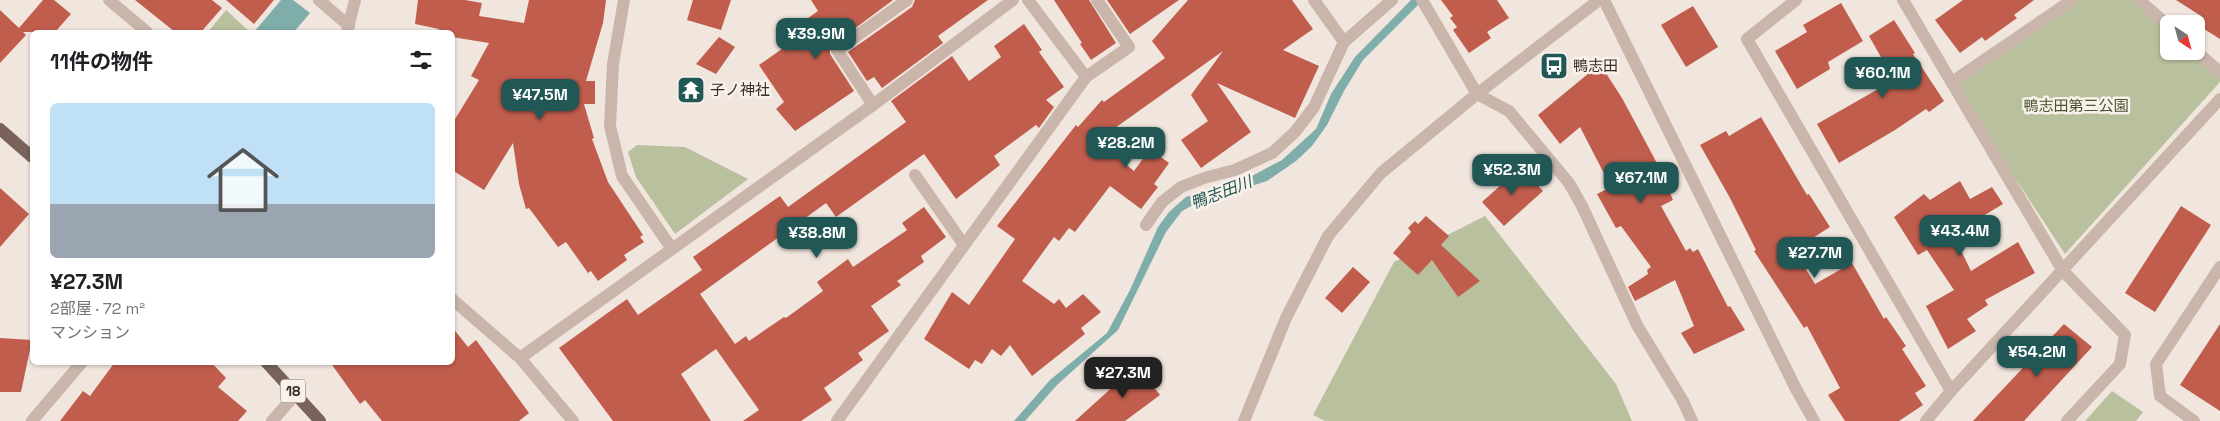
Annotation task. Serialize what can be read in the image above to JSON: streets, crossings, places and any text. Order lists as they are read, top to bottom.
{
  "streets": {
    "main road": ["18"]
  },
  "water": ["鴨志田川"],
  "parks": ["鴨志田第三公園"],
  "places": {
    "bus stop": ["鴨志田"],
    "temple": ["子ノ神社"]
  },
  "north": "bottom right",
  "page": {
    "price": [
      "¥39.9M",
      "¥60.1M",
      "¥47.5M",
      "¥28.2M",
      "¥52.3M",
      "¥67.1M",
      "¥43.4M",
      "¥38.8M",
      "¥27.7M",
      "¥54.2M",
      "¥27.3M"
    ],
    "heading": "11件の物件",
    "list": [
      {
        "name": "¥27.3M",
        "note": "2部屋 · 72 m² · マンション"
      }
    ]
  }
}
